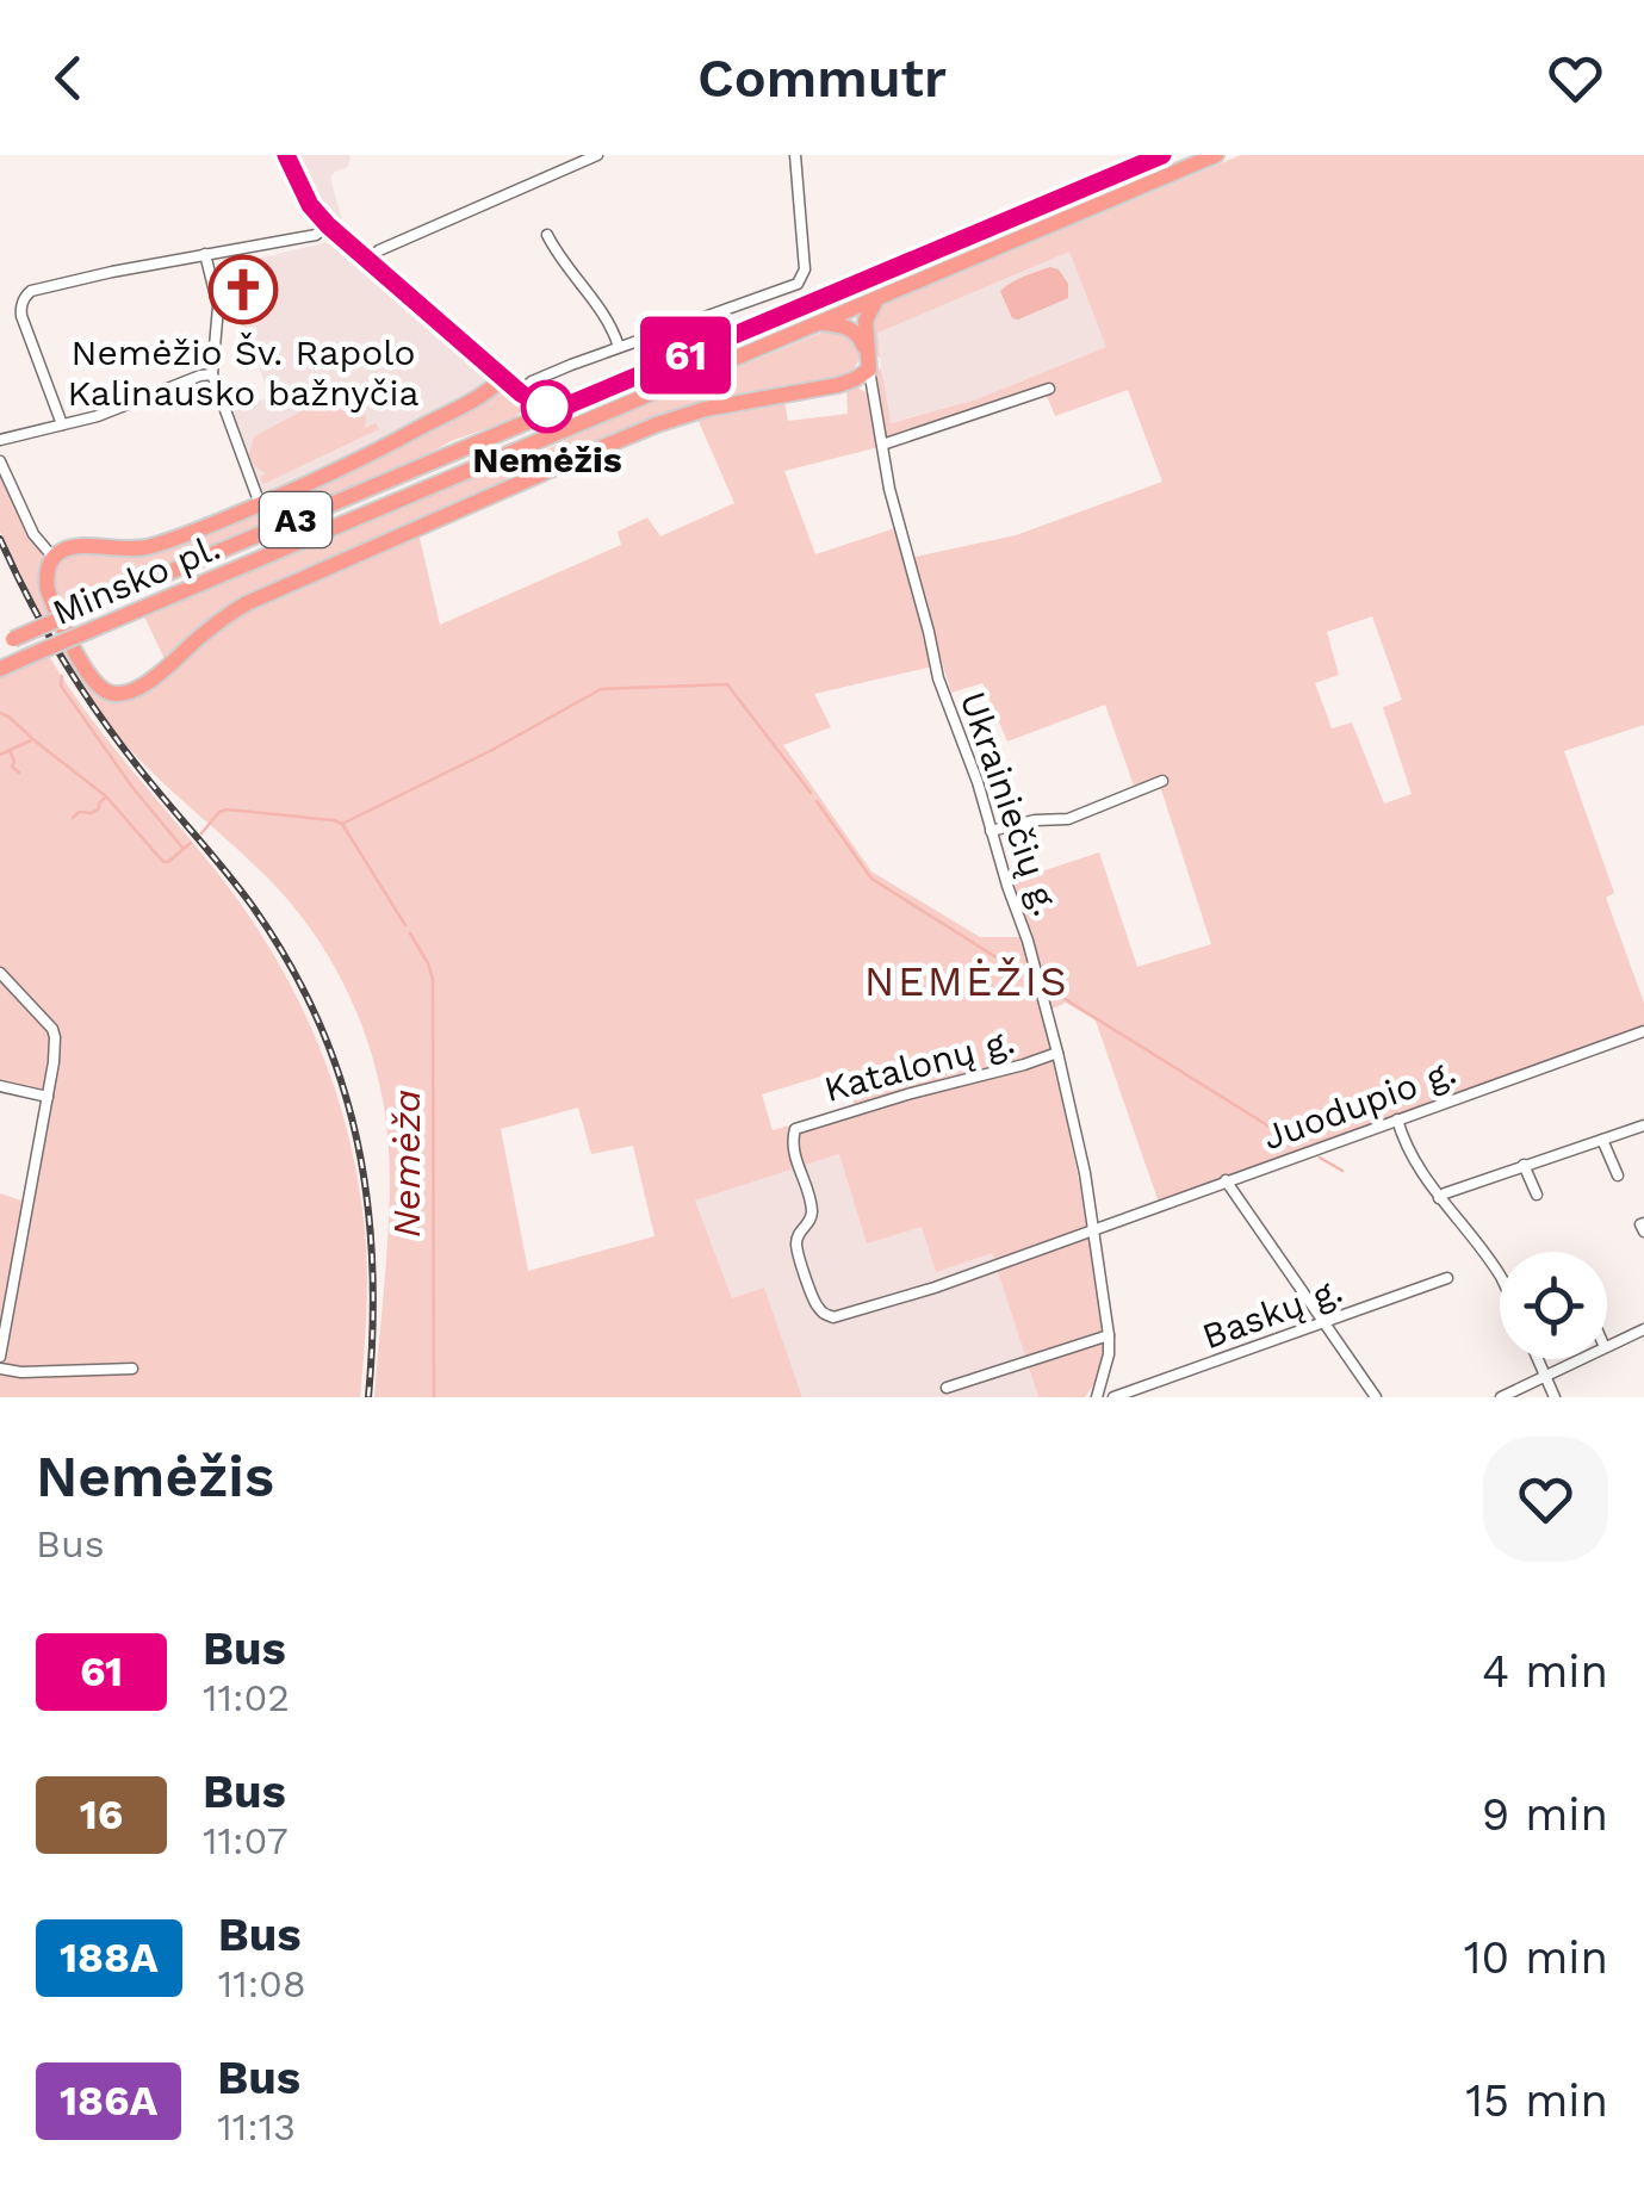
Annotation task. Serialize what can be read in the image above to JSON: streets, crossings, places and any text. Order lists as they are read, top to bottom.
{
  "streets": {
    "highway": ["A3", "Minsko pl."],
    "street": [
      "Ukrainiečių g.",
      "Katalonų g.",
      "Juodupio g.",
      "Baskų g."
    ]
  },
  "crossings": [
    ["Ukrainiečių g.", "Katalonų g."],
    ["Ukrainiečių g.", "Juodupio g."],
    ["Ukrainiečių g.", "Baskų g."],
    ["Katalonų g.", "Juodupio g."]
  ],
  "districts": ["NEMĖŽIS"],
  "water": ["Nemėža"],
  "places": {
    "church": ["Nemėžio Šv. Rapolo Kalinausko bažnyčia"],
    "other": ["Nemėžis"]
  },
  "lines": ["bus line 61"],
  "page": {
    "header": "Commutr",
    "on_map": "61",
    "heading": ["Nemėžis", "Bus"],
    "list": [
      {
        "mark": "61",
        "name": "Bus",
        "note": "11:02",
        "value": "4 min"
      },
      {
        "mark": "16",
        "name": "Bus",
        "note": "11:07",
        "value": "9 min"
      },
      {
        "mark": "188A",
        "name": "Bus",
        "note": "11:08",
        "value": "10 min"
      },
      {
        "mark": "186A",
        "name": "Bus",
        "note": "11:13",
        "value": "15 min"
      }
    ]
  }
}
